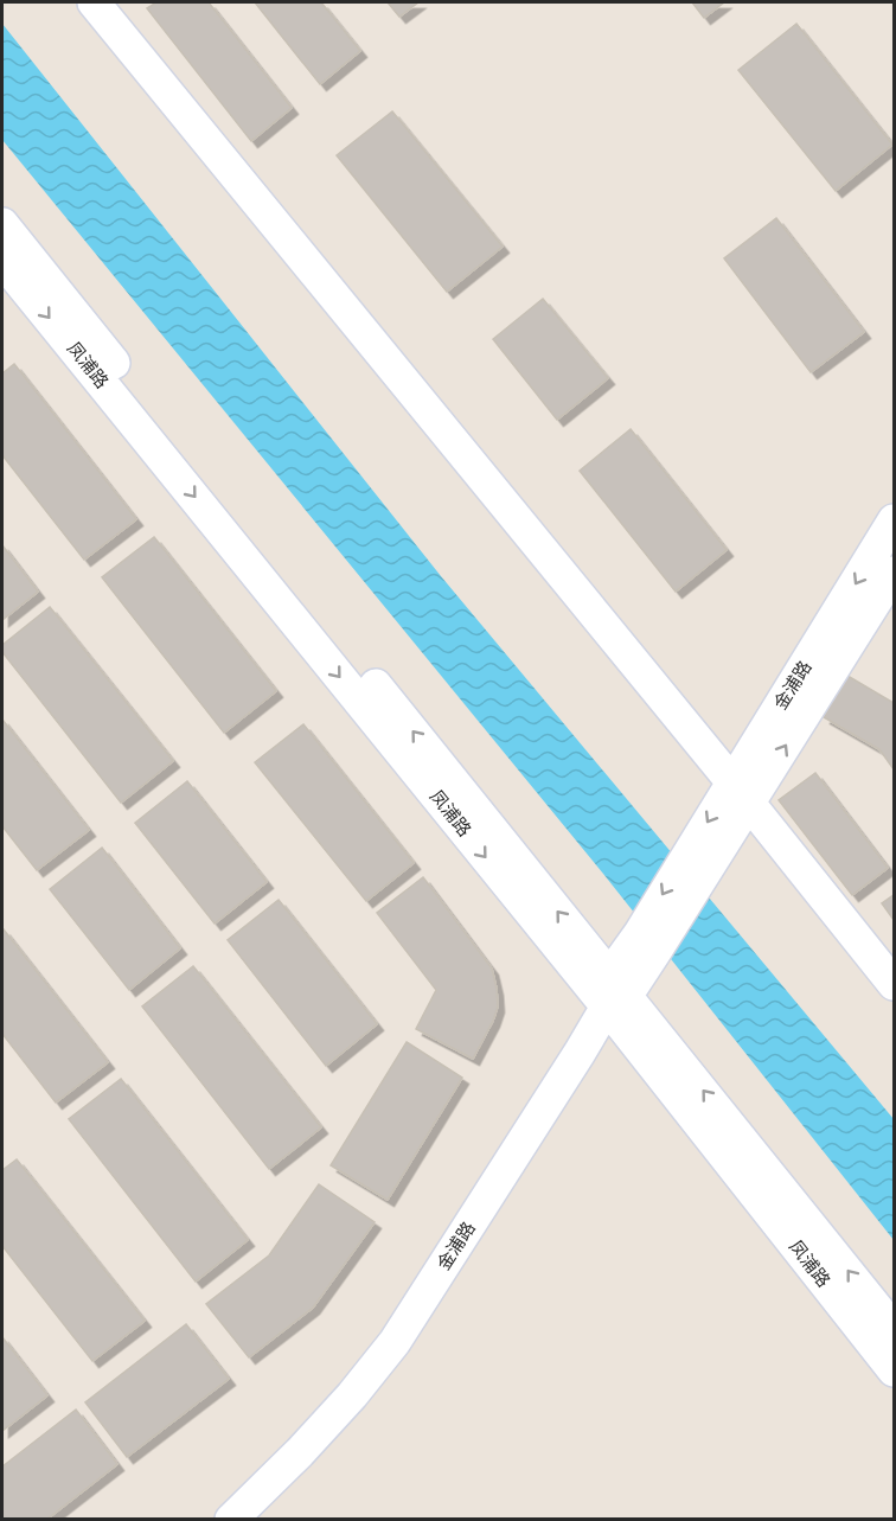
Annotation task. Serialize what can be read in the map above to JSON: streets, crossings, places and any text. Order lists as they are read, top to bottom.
{
  "streets": {
    "street": ["凤浦路", "金浦路"]
  },
  "crossings": [
    ["凤浦路", "金浦路"]
  ]
}
